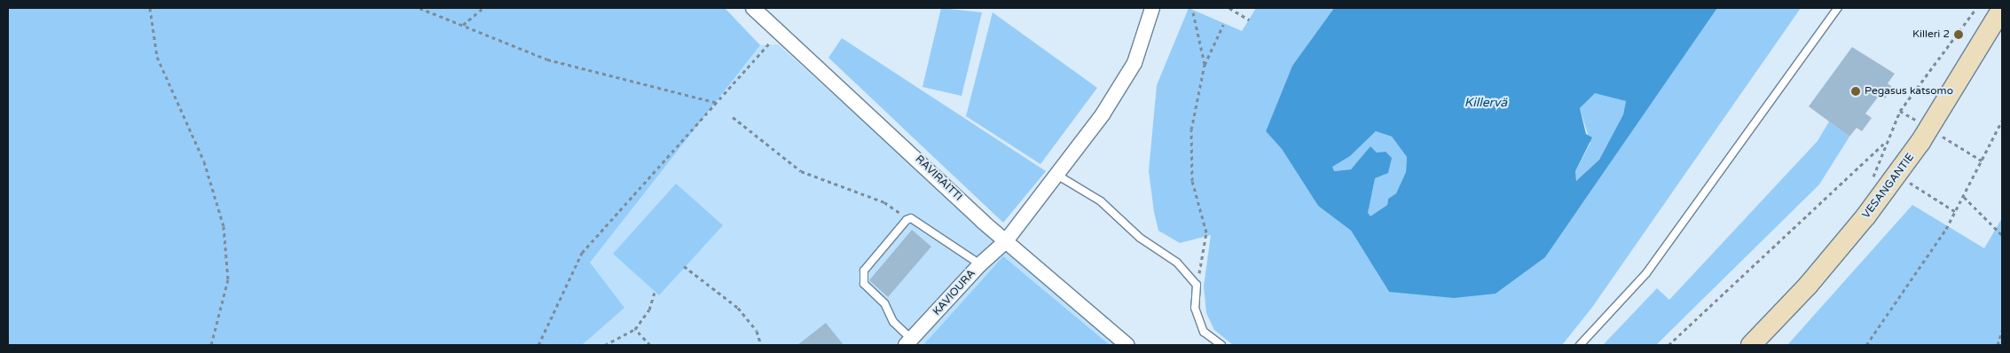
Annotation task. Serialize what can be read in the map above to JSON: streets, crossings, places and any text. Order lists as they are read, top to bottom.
{
  "streets": {
    "street": ["RAVIRAITTI", "VESANGANTIE", "KAVIOURA"]
  },
  "crossings": [
    ["RAVIRAITTI", "KAVIOURA"]
  ],
  "water": ["Killervä"],
  "places": ["Killeri 2", "Pegasus katsomo"]
}
